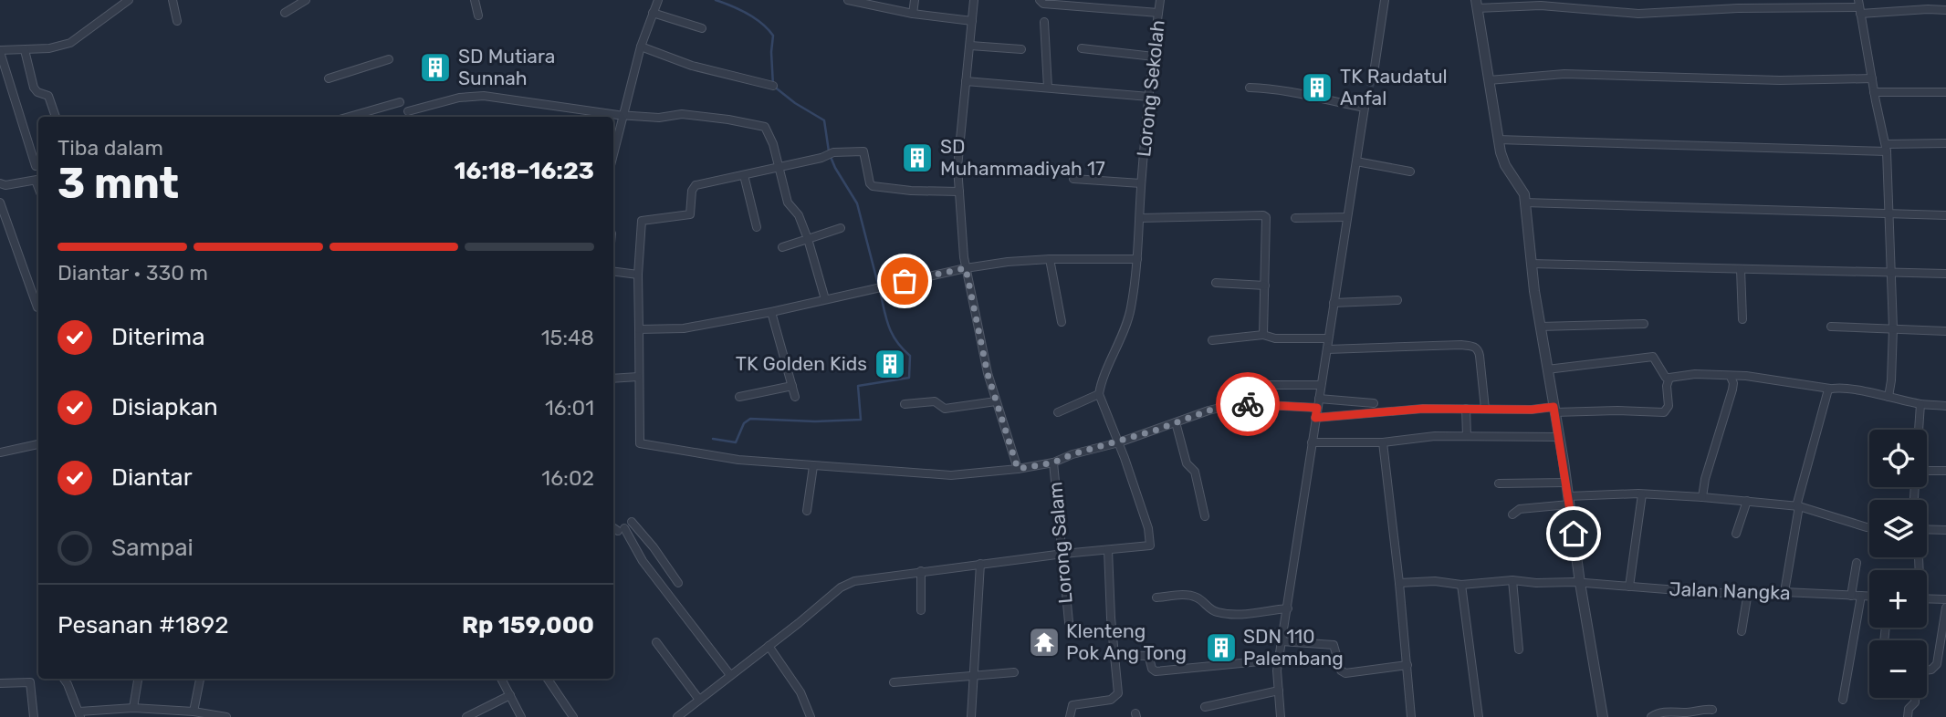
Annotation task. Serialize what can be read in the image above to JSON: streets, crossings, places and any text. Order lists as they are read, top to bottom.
{
  "streets": {
    "street": ["Lorong Sekolah", "Lorong Salam", "Jalan Nangka"]
  },
  "places": {
    "building": [
      "SD Mutiara Sunnah",
      "TK Raudatul Anfal",
      "SD Muhammadiyah 17",
      "TK Golden Kids",
      "SDN 110 Palembang"
    ],
    "temple": ["Klenteng Pok Ang Tong"]
  },
  "page": {
    "heading": ["3 mnt", "Tiba dalam", "16:18–16:23"],
    "panel": ["Pesanan #1892", "Rp 159,000"],
    "bar": "Diantar · 330 m",
    "list": [
      ["Diterima", "15:48"],
      ["Disiapkan", "16:01"],
      ["Diantar", "16:02"],
      "Sampai"
    ],
    "map_buttons": ["+", "−"]
  }
}
